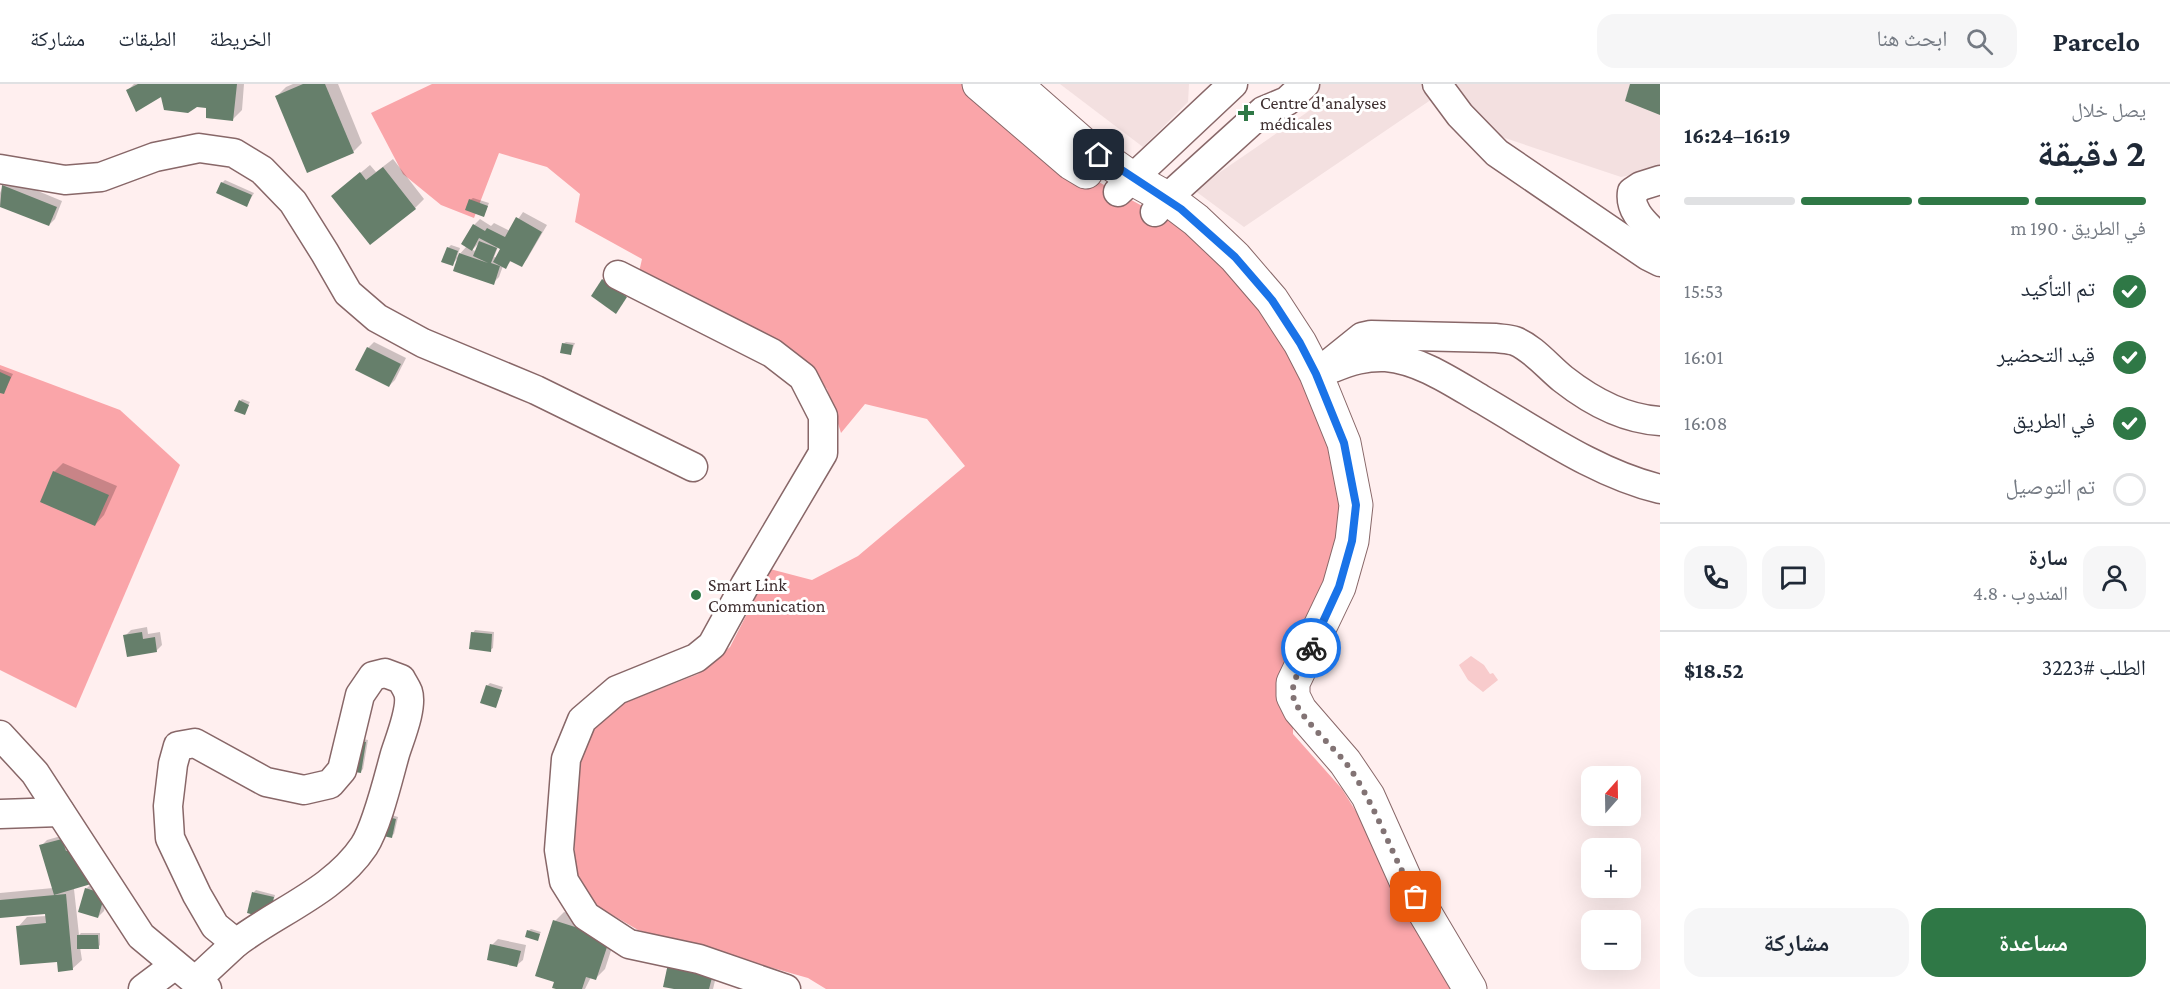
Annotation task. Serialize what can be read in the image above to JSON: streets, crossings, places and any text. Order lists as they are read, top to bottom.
{
  "places": {
    "health": ["Centre d'analyses médicales"],
    "other": ["Smart Link Communication"]
  },
  "north": "top",
  "page": {
    "header": "Parcelo",
    "search": "ابحث هنا",
    "nav": ["الخريطة", "الطبقات", "مشاركة"],
    "heading": ["2 دقيقة", "يصل خلال", "16:19–16:24"],
    "panel": [
      "سارة",
      "المندوب · 4.8",
      "الطلب #3223",
      "$18.52"
    ],
    "bar": "في الطريق · 190 m",
    "list": [
      ["تم التأكيد", "15:53"],
      ["قيد التحضير", "16:01"],
      ["في الطريق", "16:08"],
      "تم التوصيل"
    ],
    "map_buttons": ["+", "−"],
    "buttons": ["مساعدة", "مشاركة"]
  }
}
